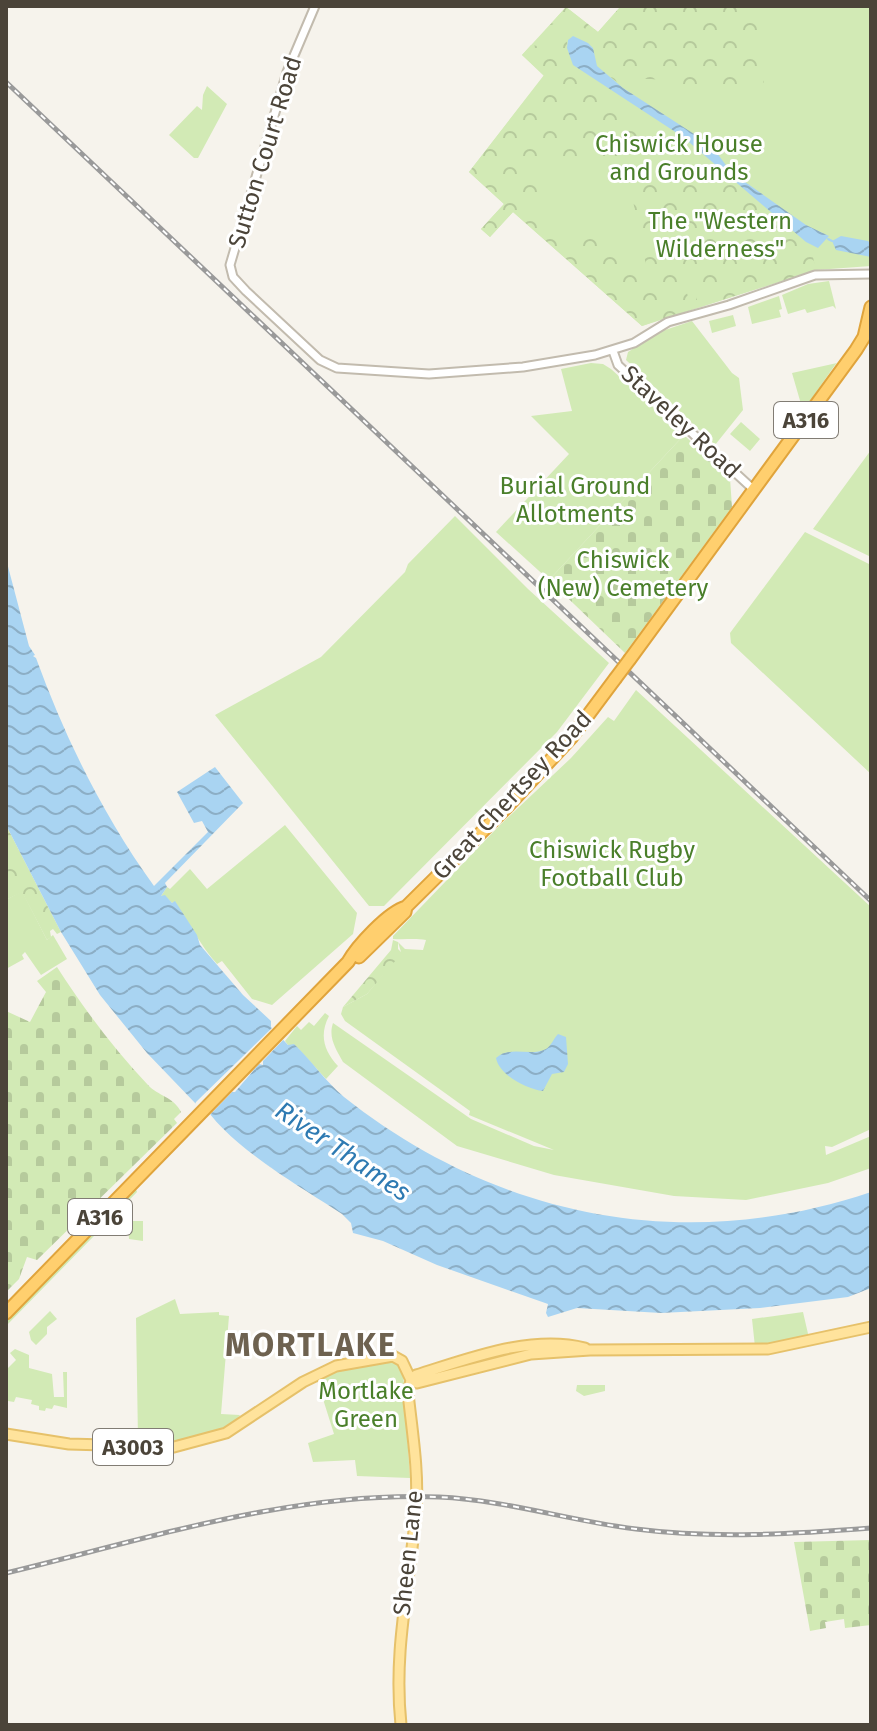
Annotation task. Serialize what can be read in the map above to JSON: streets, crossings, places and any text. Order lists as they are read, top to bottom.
{
  "streets": {
    "highway": ["A316", "Great Chertsey Road"],
    "main road": ["A3003", "Sheen Lane"],
    "street": ["Sutton Court Road", "Staveley Road"]
  },
  "crossings": [
    ["Sutton Court Road", "Staveley Road"],
    ["A316", "Staveley Road"],
    ["A316", "Great Chertsey Road"],
    ["Staveley Road", "Great Chertsey Road"],
    ["A3003", "Sheen Lane"]
  ],
  "districts": ["MORTLAKE"],
  "water": ["River Thames"],
  "parks": [
    "Chiswick House and Grounds",
    "The \"Western Wilderness\"",
    "Burial Ground Allotments",
    "Chiswick (New) Cemetery",
    "Chiswick Rugby Football Club",
    "Mortlake Green"
  ]
}
